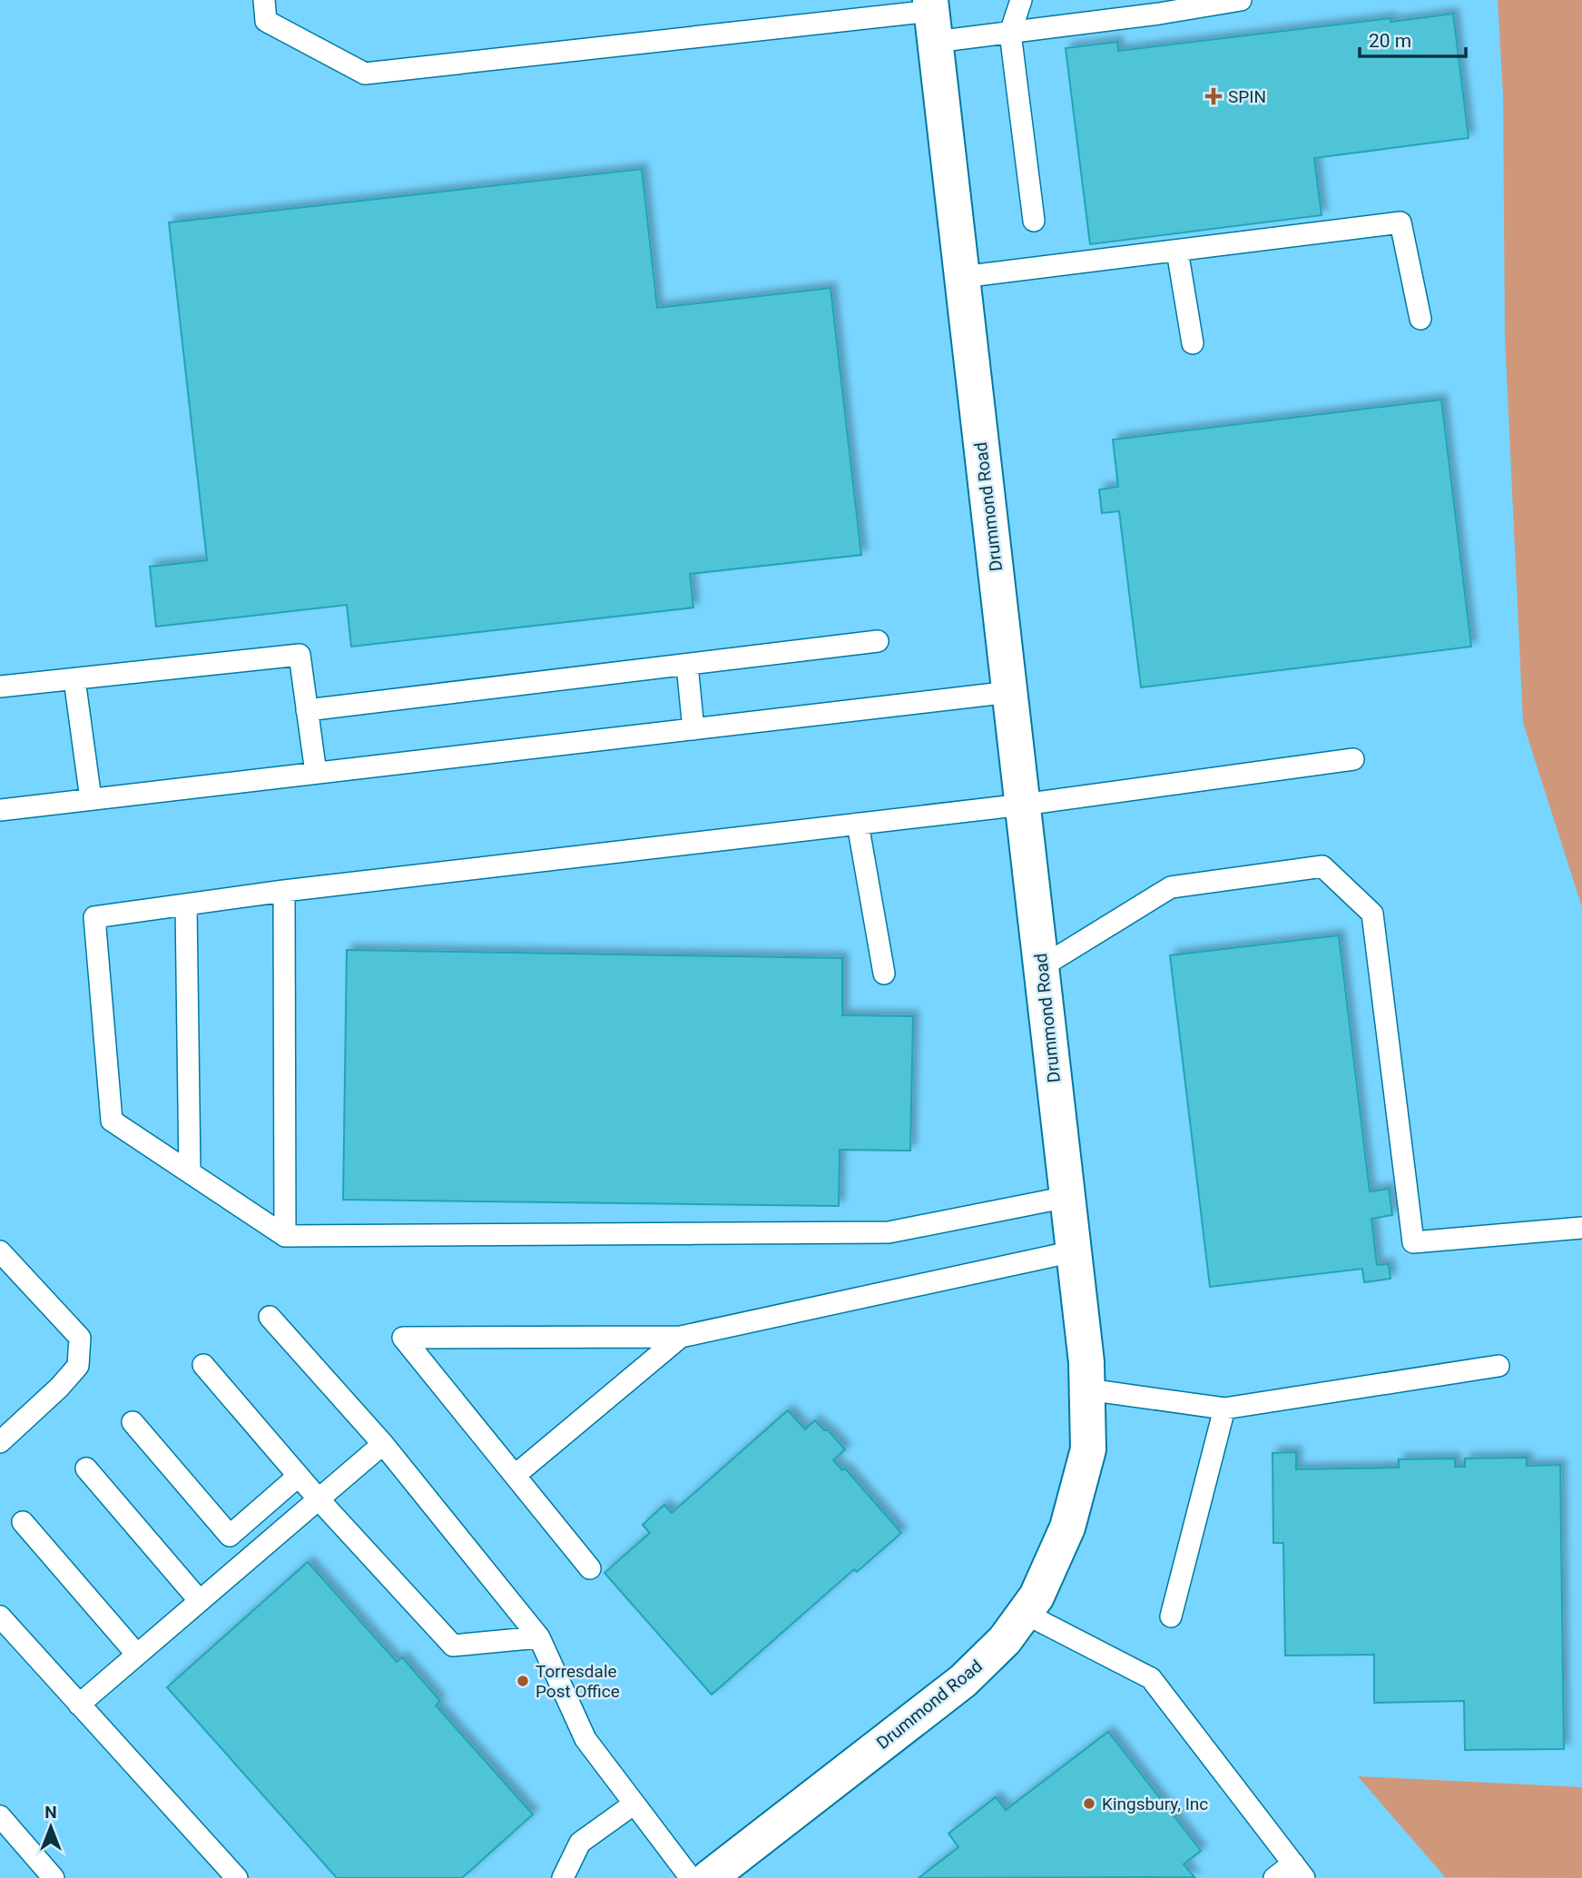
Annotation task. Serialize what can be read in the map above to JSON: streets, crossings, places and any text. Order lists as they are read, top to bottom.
{
  "streets": {
    "street": ["Drummond Road"]
  },
  "places": {
    "health": ["SPIN"],
    "other": ["Torresdale Post Office", "Kingsbury, Inc"]
  },
  "scale_bar": "20 m",
  "north": "top"
}
